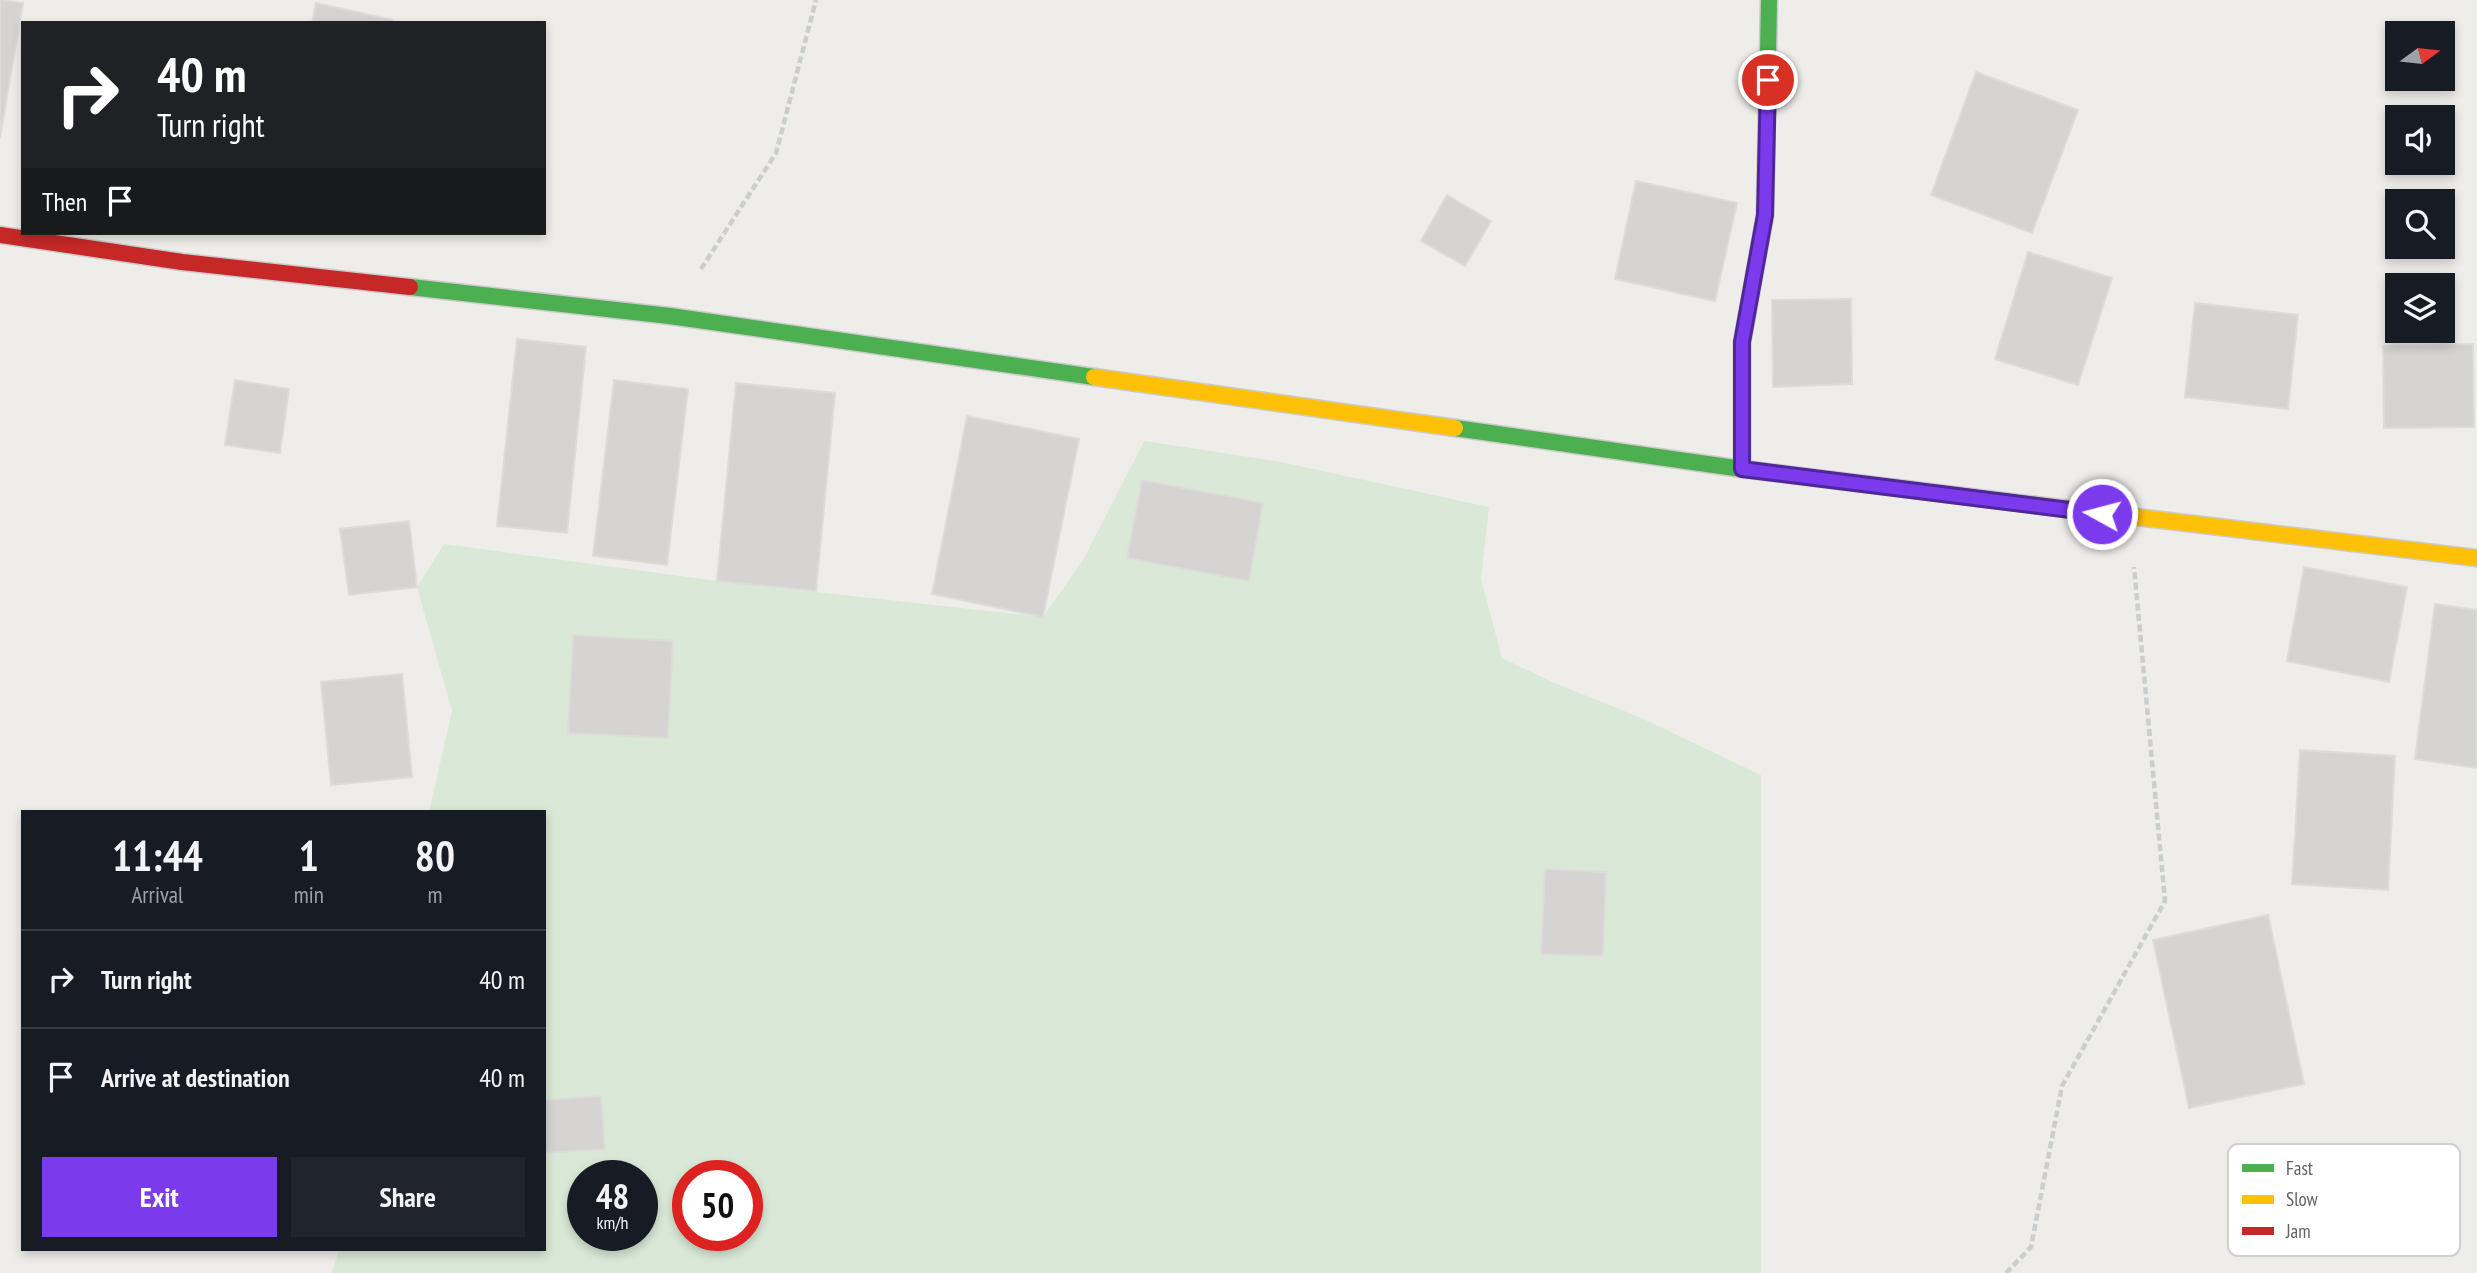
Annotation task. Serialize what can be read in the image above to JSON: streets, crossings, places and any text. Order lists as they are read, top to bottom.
{
  "legend": ["Fast", "Slow", "Jam"],
  "north": "right",
  "page": {
    "turn": ["40 m", "Turn right"],
    "then": "Then",
    "eta": [
      "11:44",
      "Arrival",
      "1",
      "min",
      "80",
      "m"
    ],
    "list": [
      {
        "name": "Turn right",
        "value": "40 m"
      },
      {
        "name": "Arrive at destination",
        "value": "40 m"
      }
    ],
    "buttons": ["Exit", "Share"],
    "speed": "48 km/h",
    "limit": "50"
  }
}
